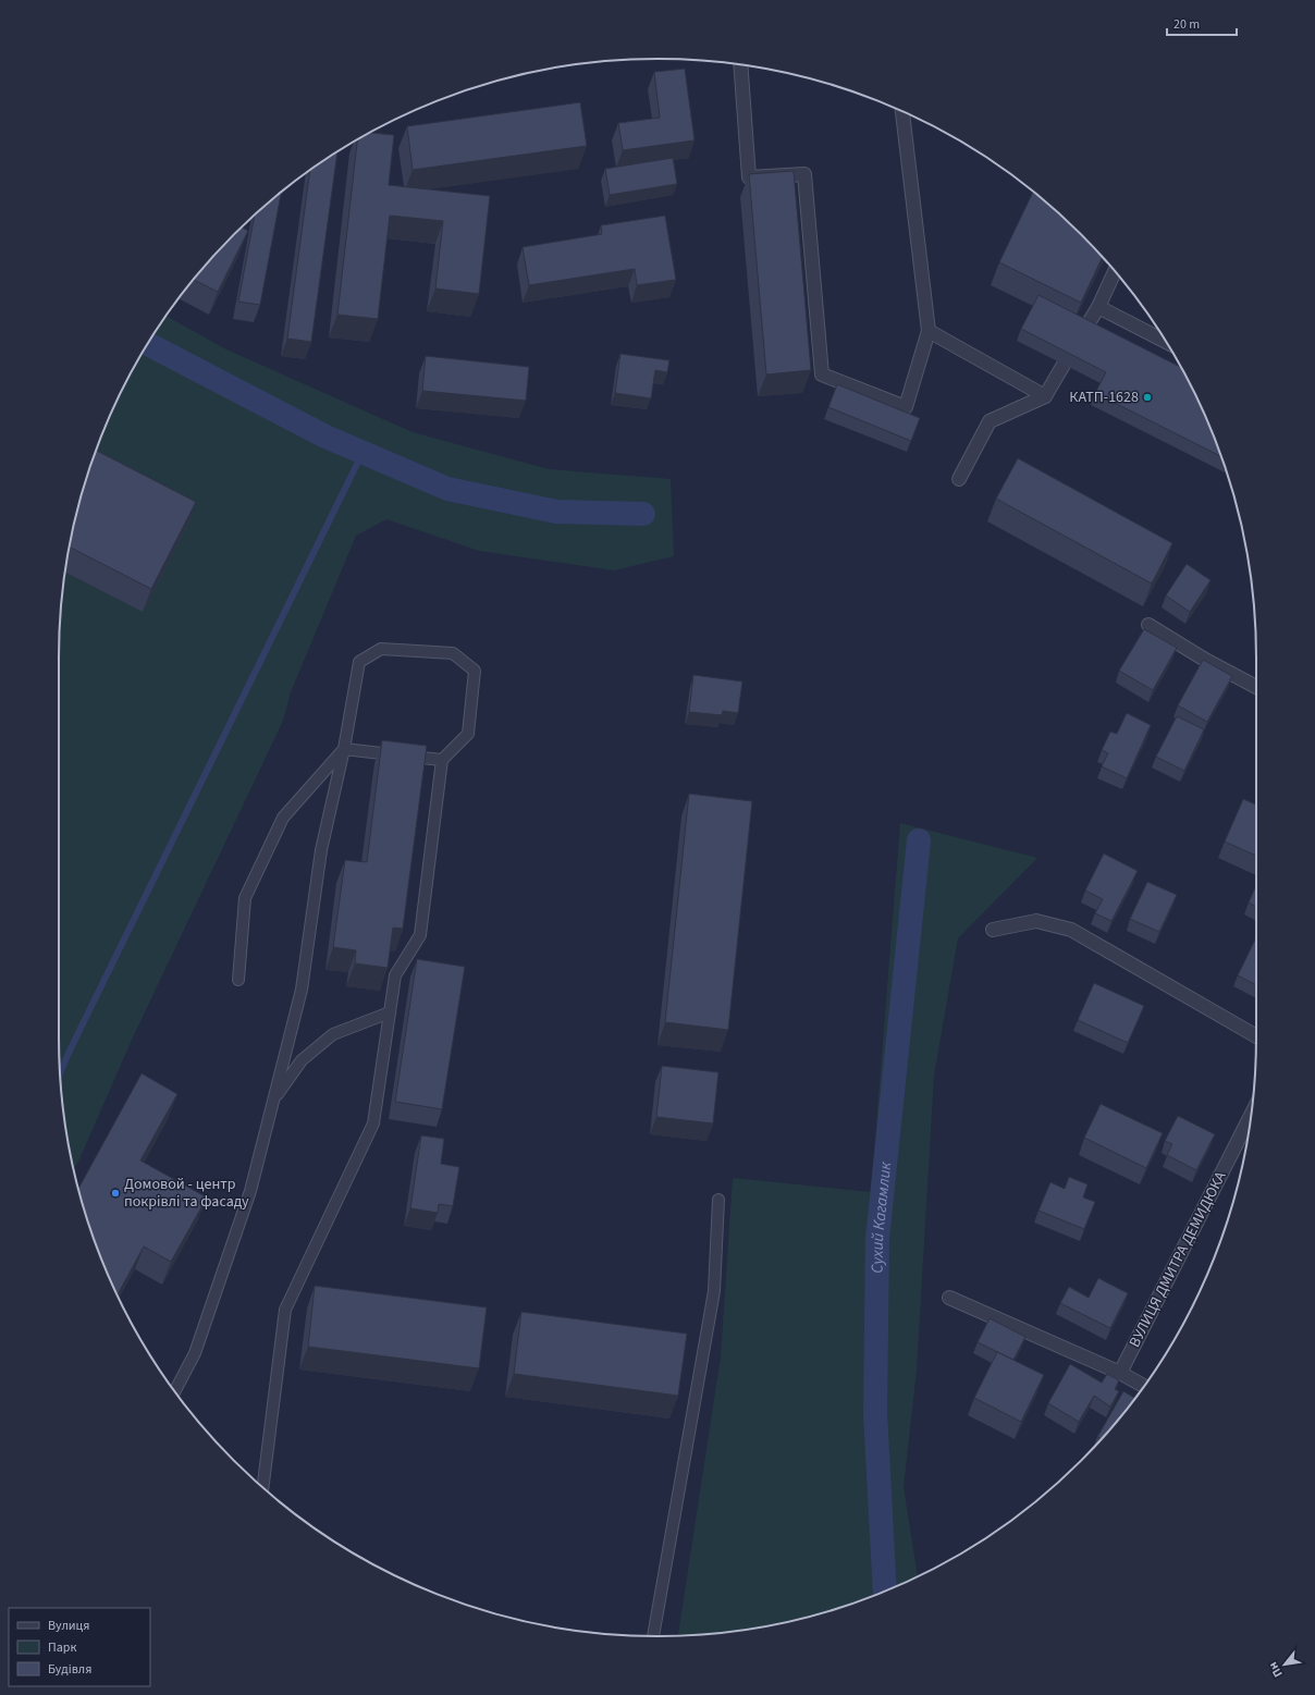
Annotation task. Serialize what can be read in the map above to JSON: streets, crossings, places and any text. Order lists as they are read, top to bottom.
{
  "streets": {
    "street": ["ВУЛИЦЯ ДМИТРА ДЕМИДЮКА"]
  },
  "water": ["Сухий Кагамлик"],
  "places": ["КАТП-1628", "Домовой - центр покрівлі та фасаду"],
  "legend": ["Вулиця", "Парк", "Будівля"],
  "scale_bar": "20 m",
  "north": "bottom left"
}
